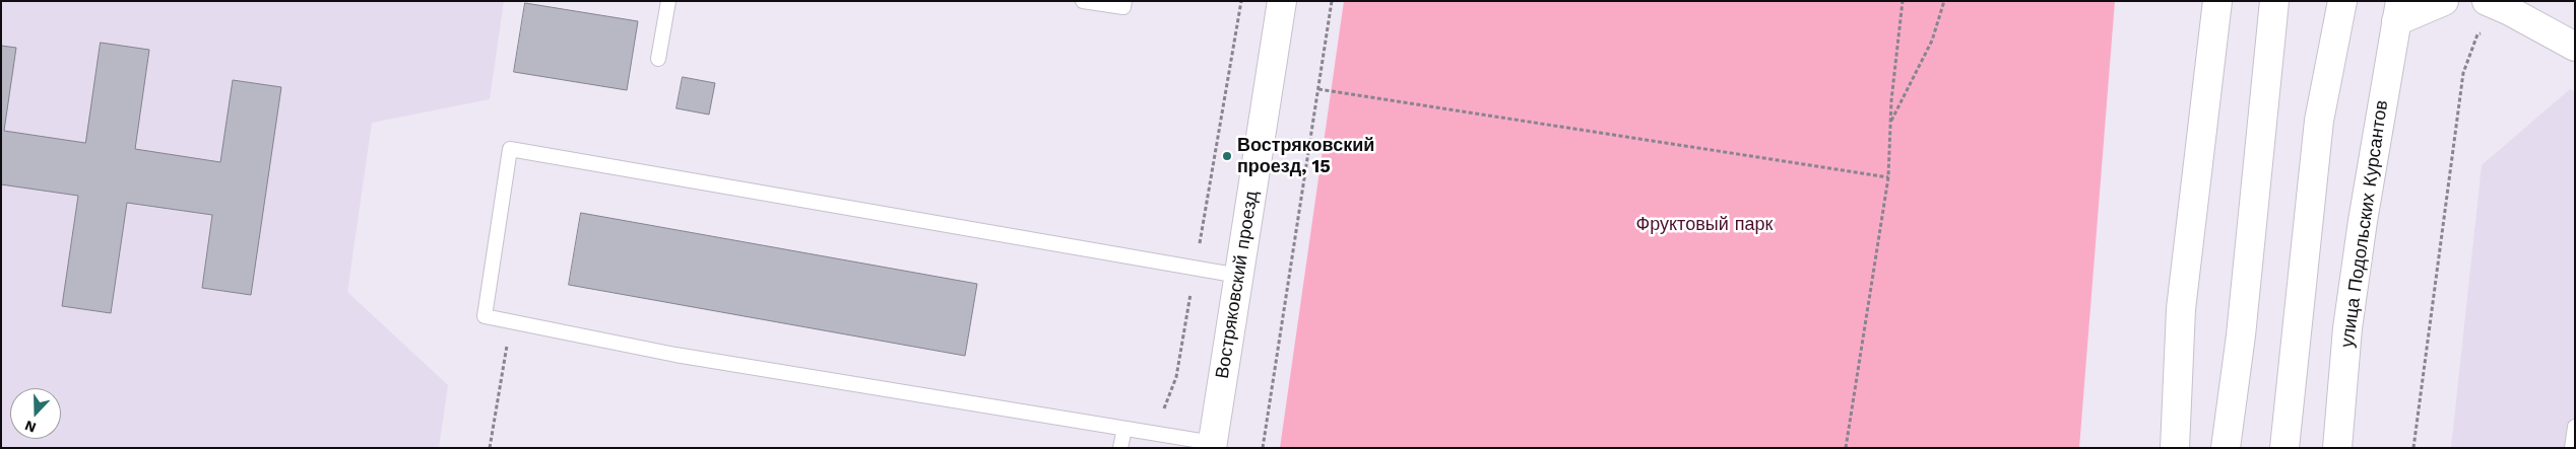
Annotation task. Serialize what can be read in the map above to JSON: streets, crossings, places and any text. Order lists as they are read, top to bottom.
{
  "streets": {
    "main road": ["улица Подольских Курсантов", "Востряковский проезд"]
  },
  "parks": ["Фруктовый парк"],
  "places": ["Востряковский проезд, 15"],
  "north": "bottom"
}
